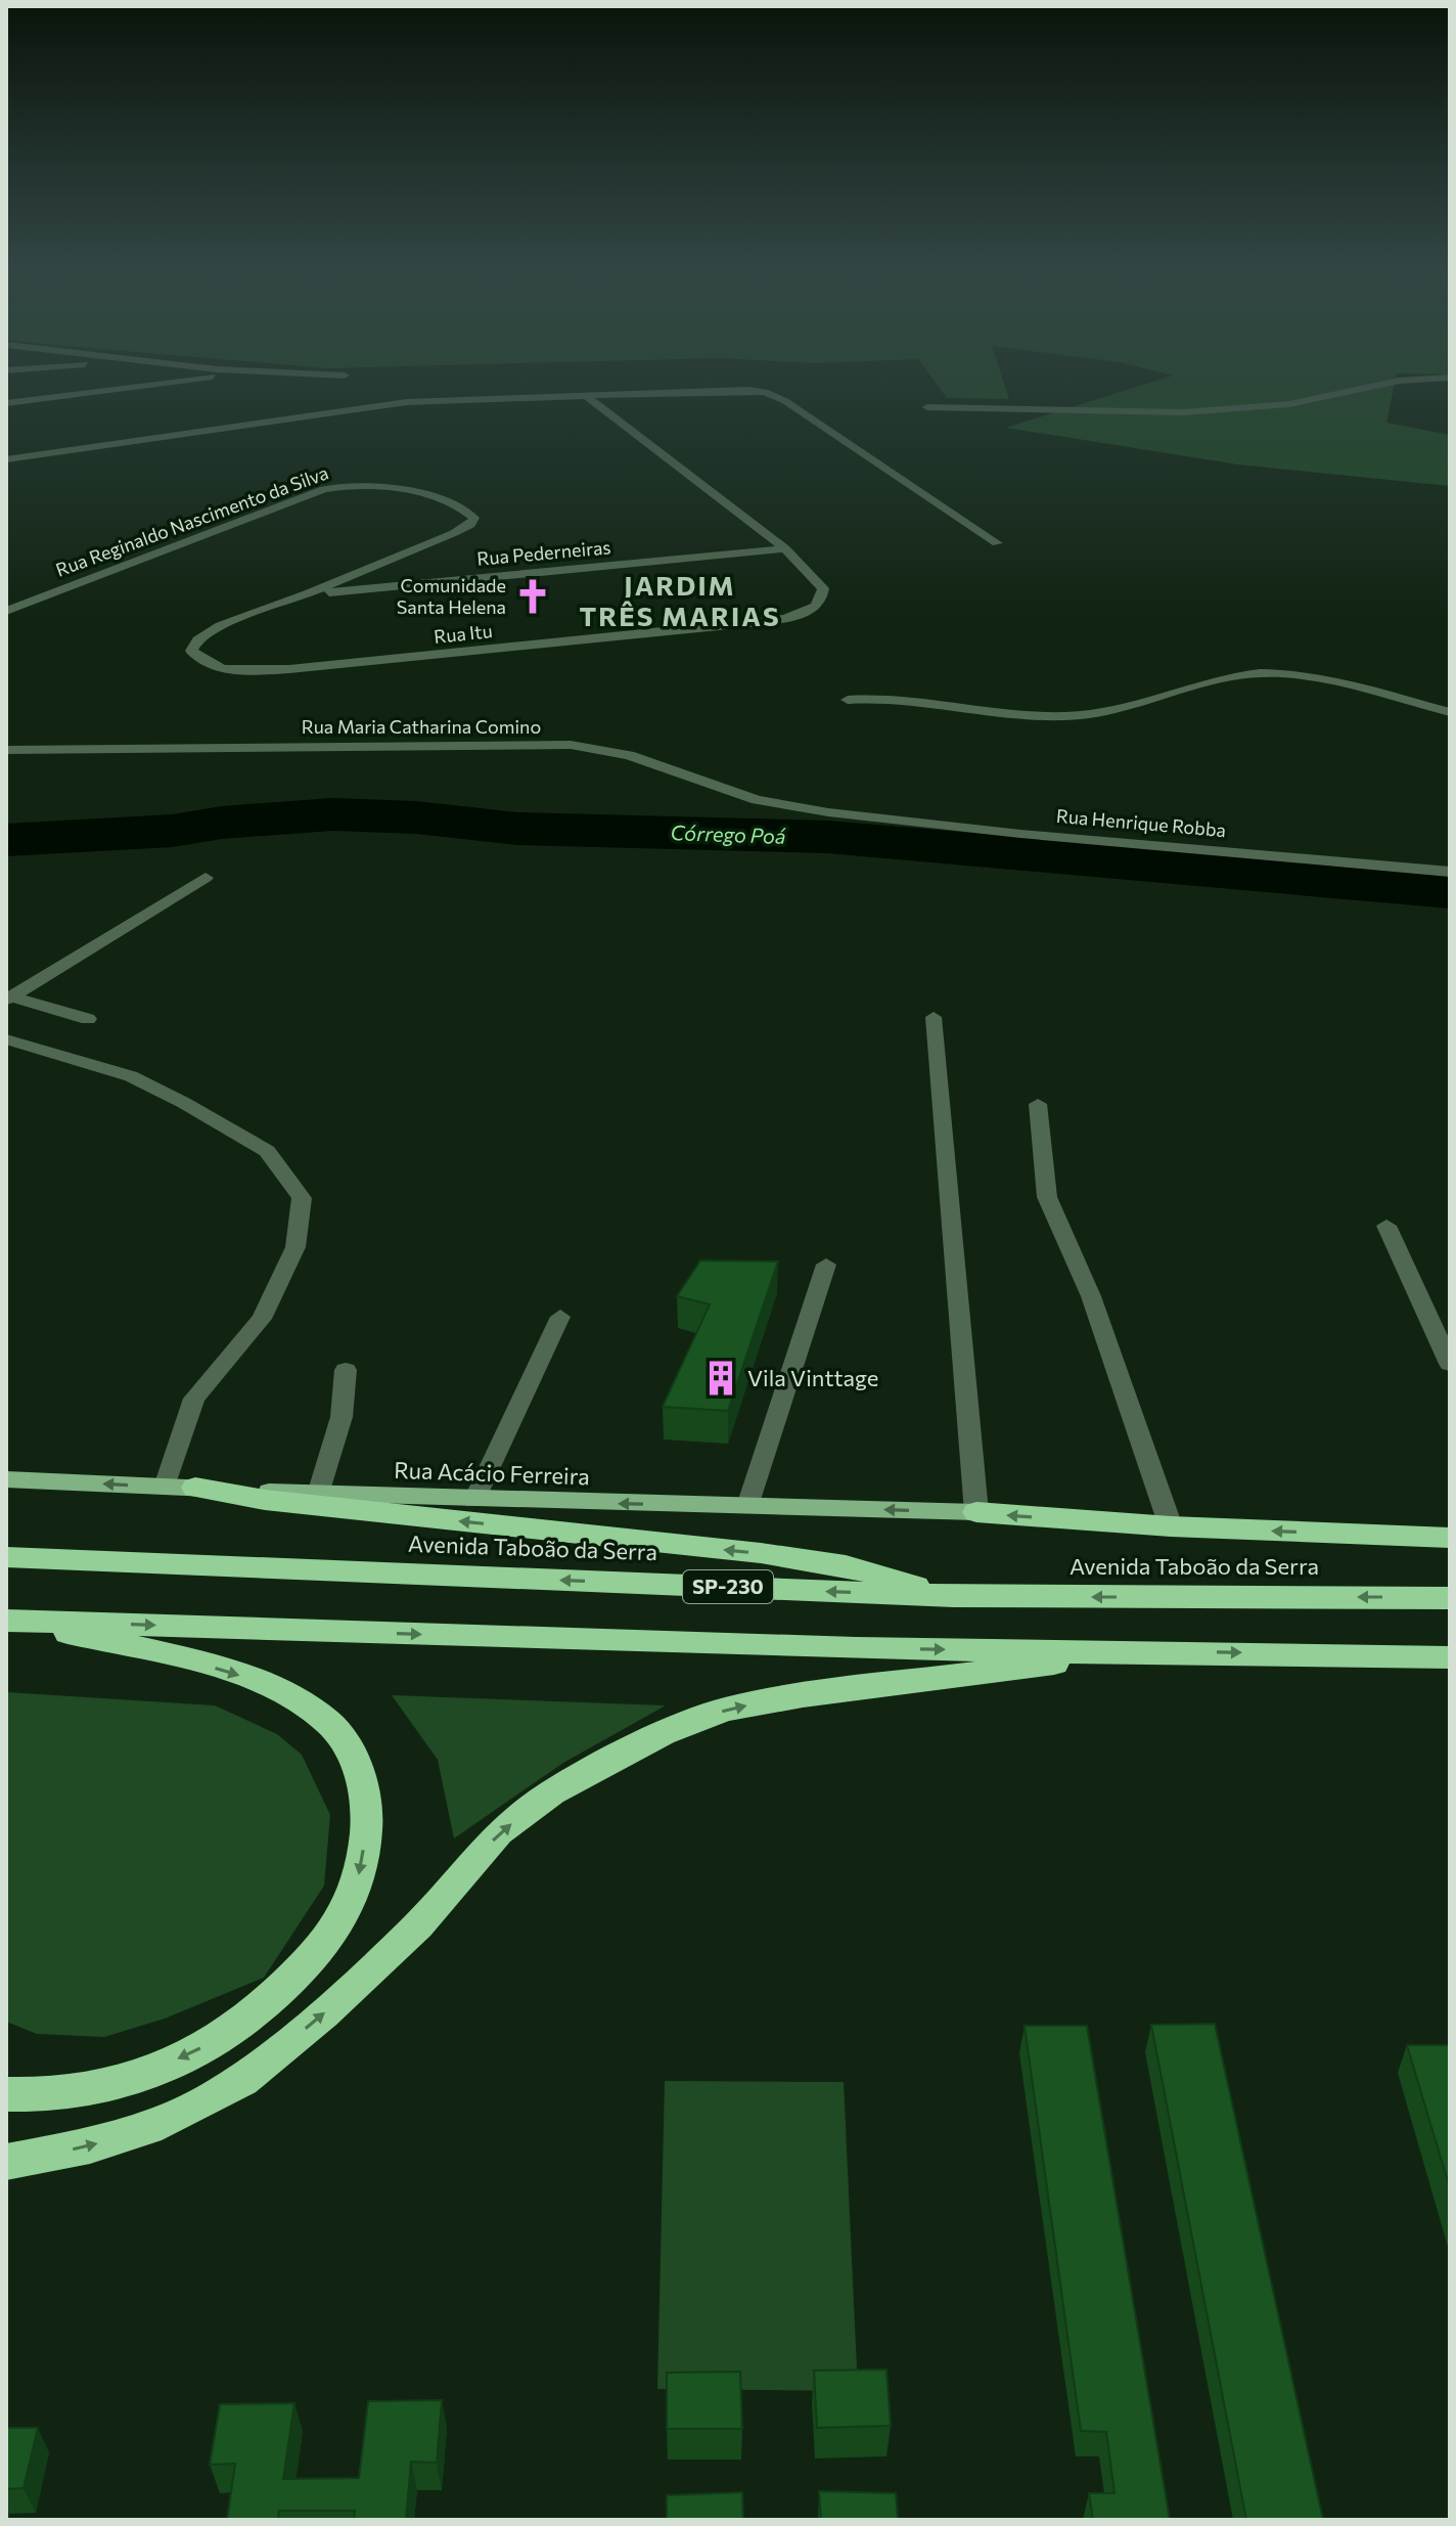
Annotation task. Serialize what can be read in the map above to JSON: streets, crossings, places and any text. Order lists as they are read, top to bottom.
{
  "streets": {
    "highway": ["Avenida Taboão da Serra", "SP-230"],
    "main road": ["Rua Acácio Ferreira"],
    "street": [
      "Rua Reginaldo Nascimento da Silva",
      "Rua Pederneiras",
      "Rua Itu",
      "Rua Maria Catharina Comino",
      "Rua Henrique Robba"
    ]
  },
  "crossings": [
    ["Rua Reginaldo Nascimento da Silva", "Rua Pederneiras"],
    ["Rua Reginaldo Nascimento da Silva", "Rua Itu"],
    ["Rua Pederneiras", "Rua Itu"],
    ["Rua Maria Catharina Comino", "Rua Henrique Robba"]
  ],
  "one_way": ["Rua Acácio Ferreira"],
  "districts": ["JARDIM TRÊS MARIAS"],
  "water": ["Córrego Poá"],
  "places": {
    "church": ["Comunidade Santa Helena"],
    "building": ["Vila Vinttage"]
  }
}
